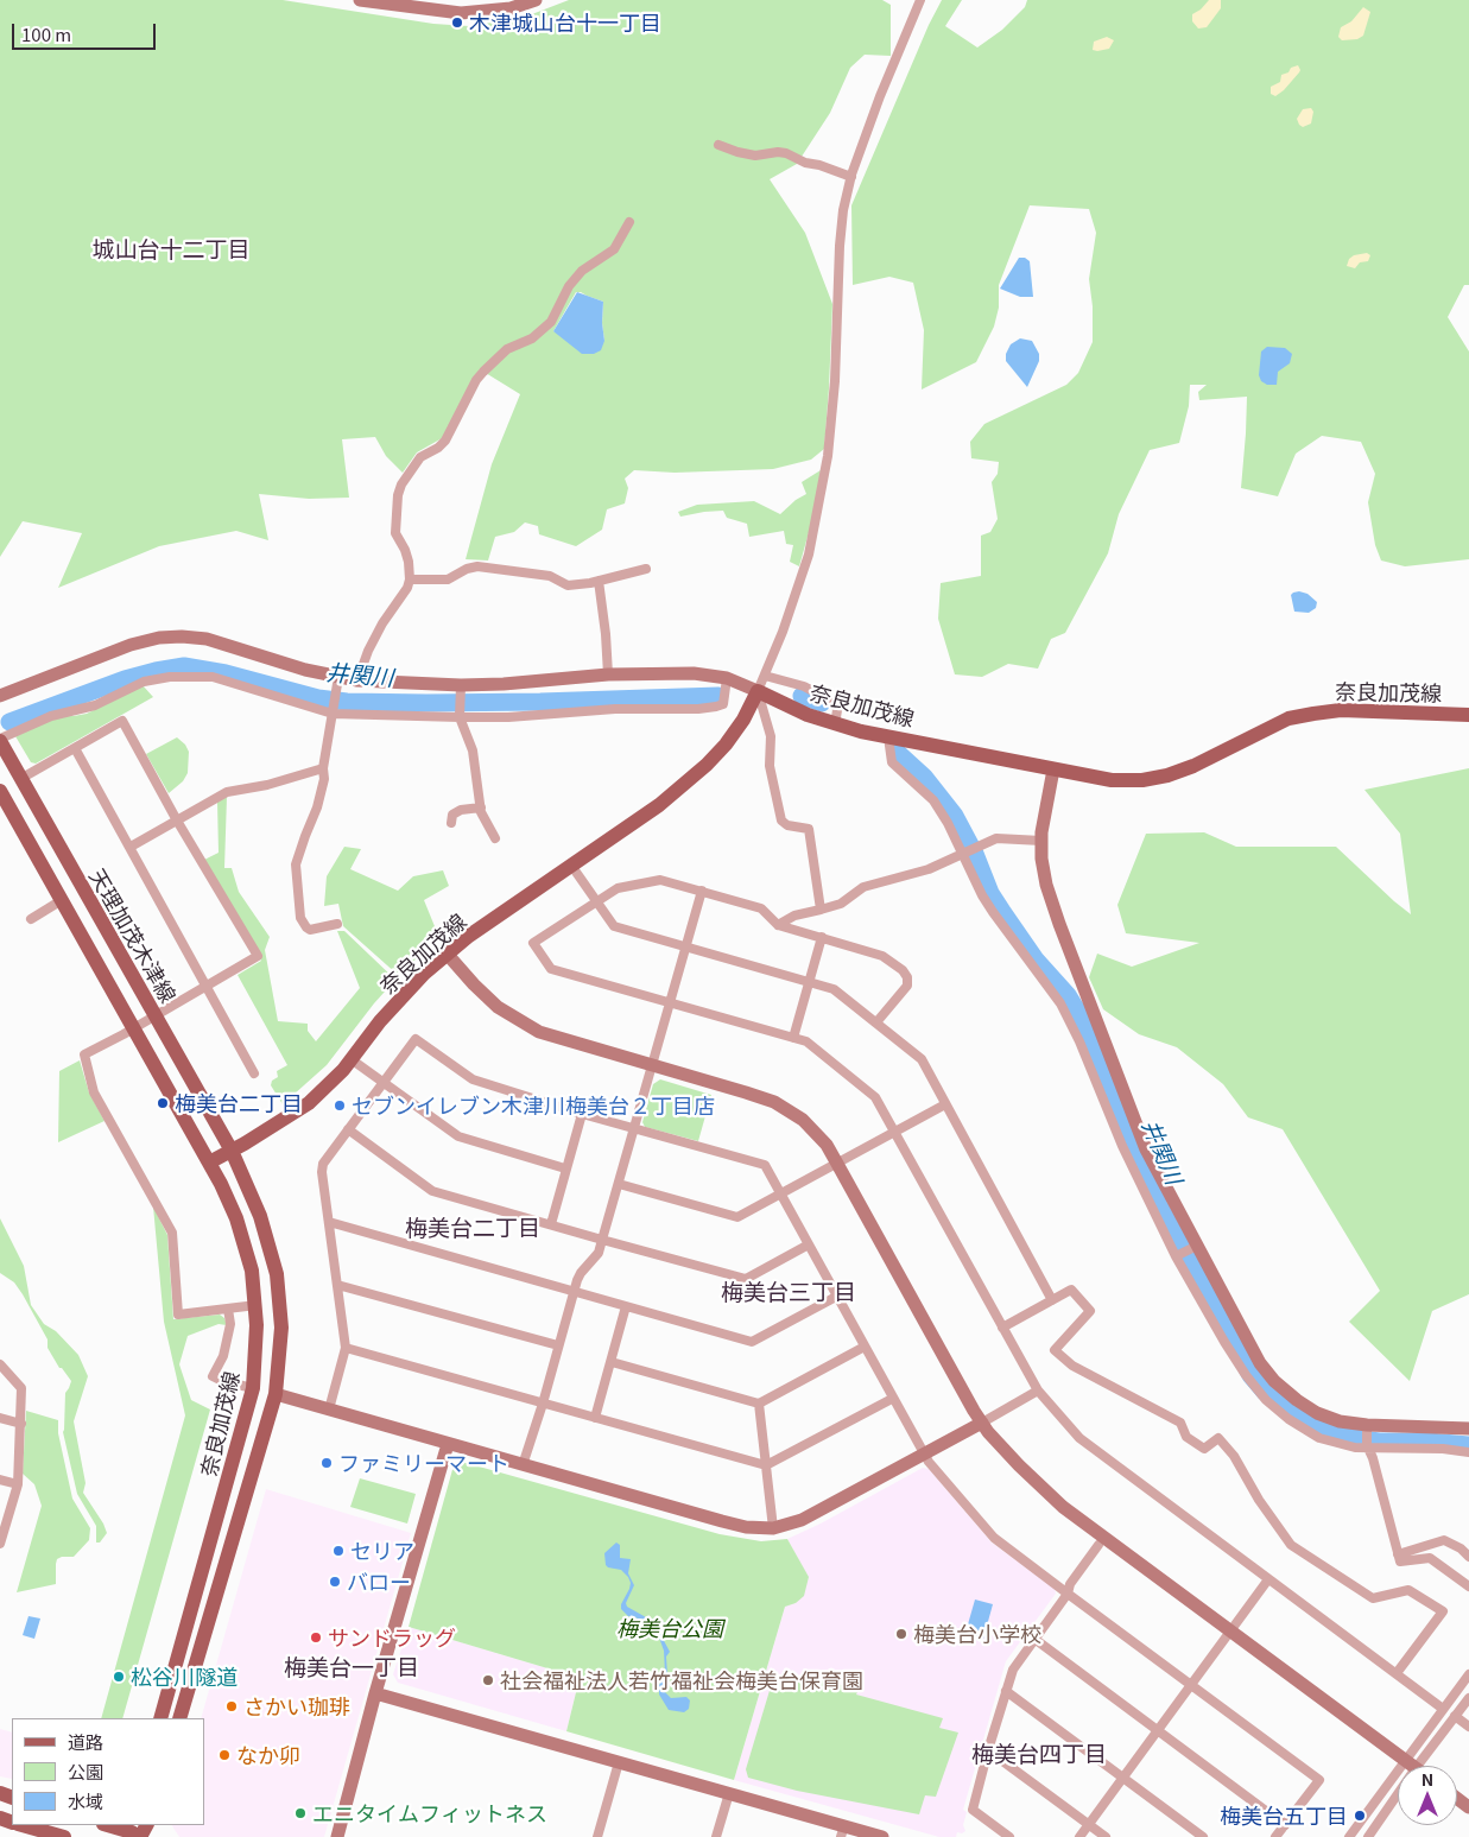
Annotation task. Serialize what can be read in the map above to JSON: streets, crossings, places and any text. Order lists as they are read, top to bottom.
{
  "streets": {
    "main road": ["奈良加茂線", "天理加茂木津線"]
  },
  "crossings": [
    ["奈良加茂線", "天理加茂木津線"]
  ],
  "districts": [
    "城山台十二丁目",
    "梅美台二丁目",
    "梅美台三丁目",
    "梅美台一丁目",
    "梅美台四丁目"
  ],
  "water": ["井関川"],
  "parks": ["梅美台公園"],
  "places": [
    "木津城山台十一丁目",
    "梅美台二丁目",
    "セブンイレブン木津川梅美台２丁目店",
    "ファミリーマート",
    "セリア",
    "バロー",
    "梅美台小学校",
    "サンドラッグ",
    "松谷川隧道",
    "社会福祉法人若竹福祉会梅美台保育園",
    "さかい珈琲",
    "なか卯",
    "エニタイムフィットネス",
    "梅美台五丁目"
  ],
  "legend": ["道路", "公園", "水域"],
  "scale_bar": "100 m",
  "north": "top"
}
